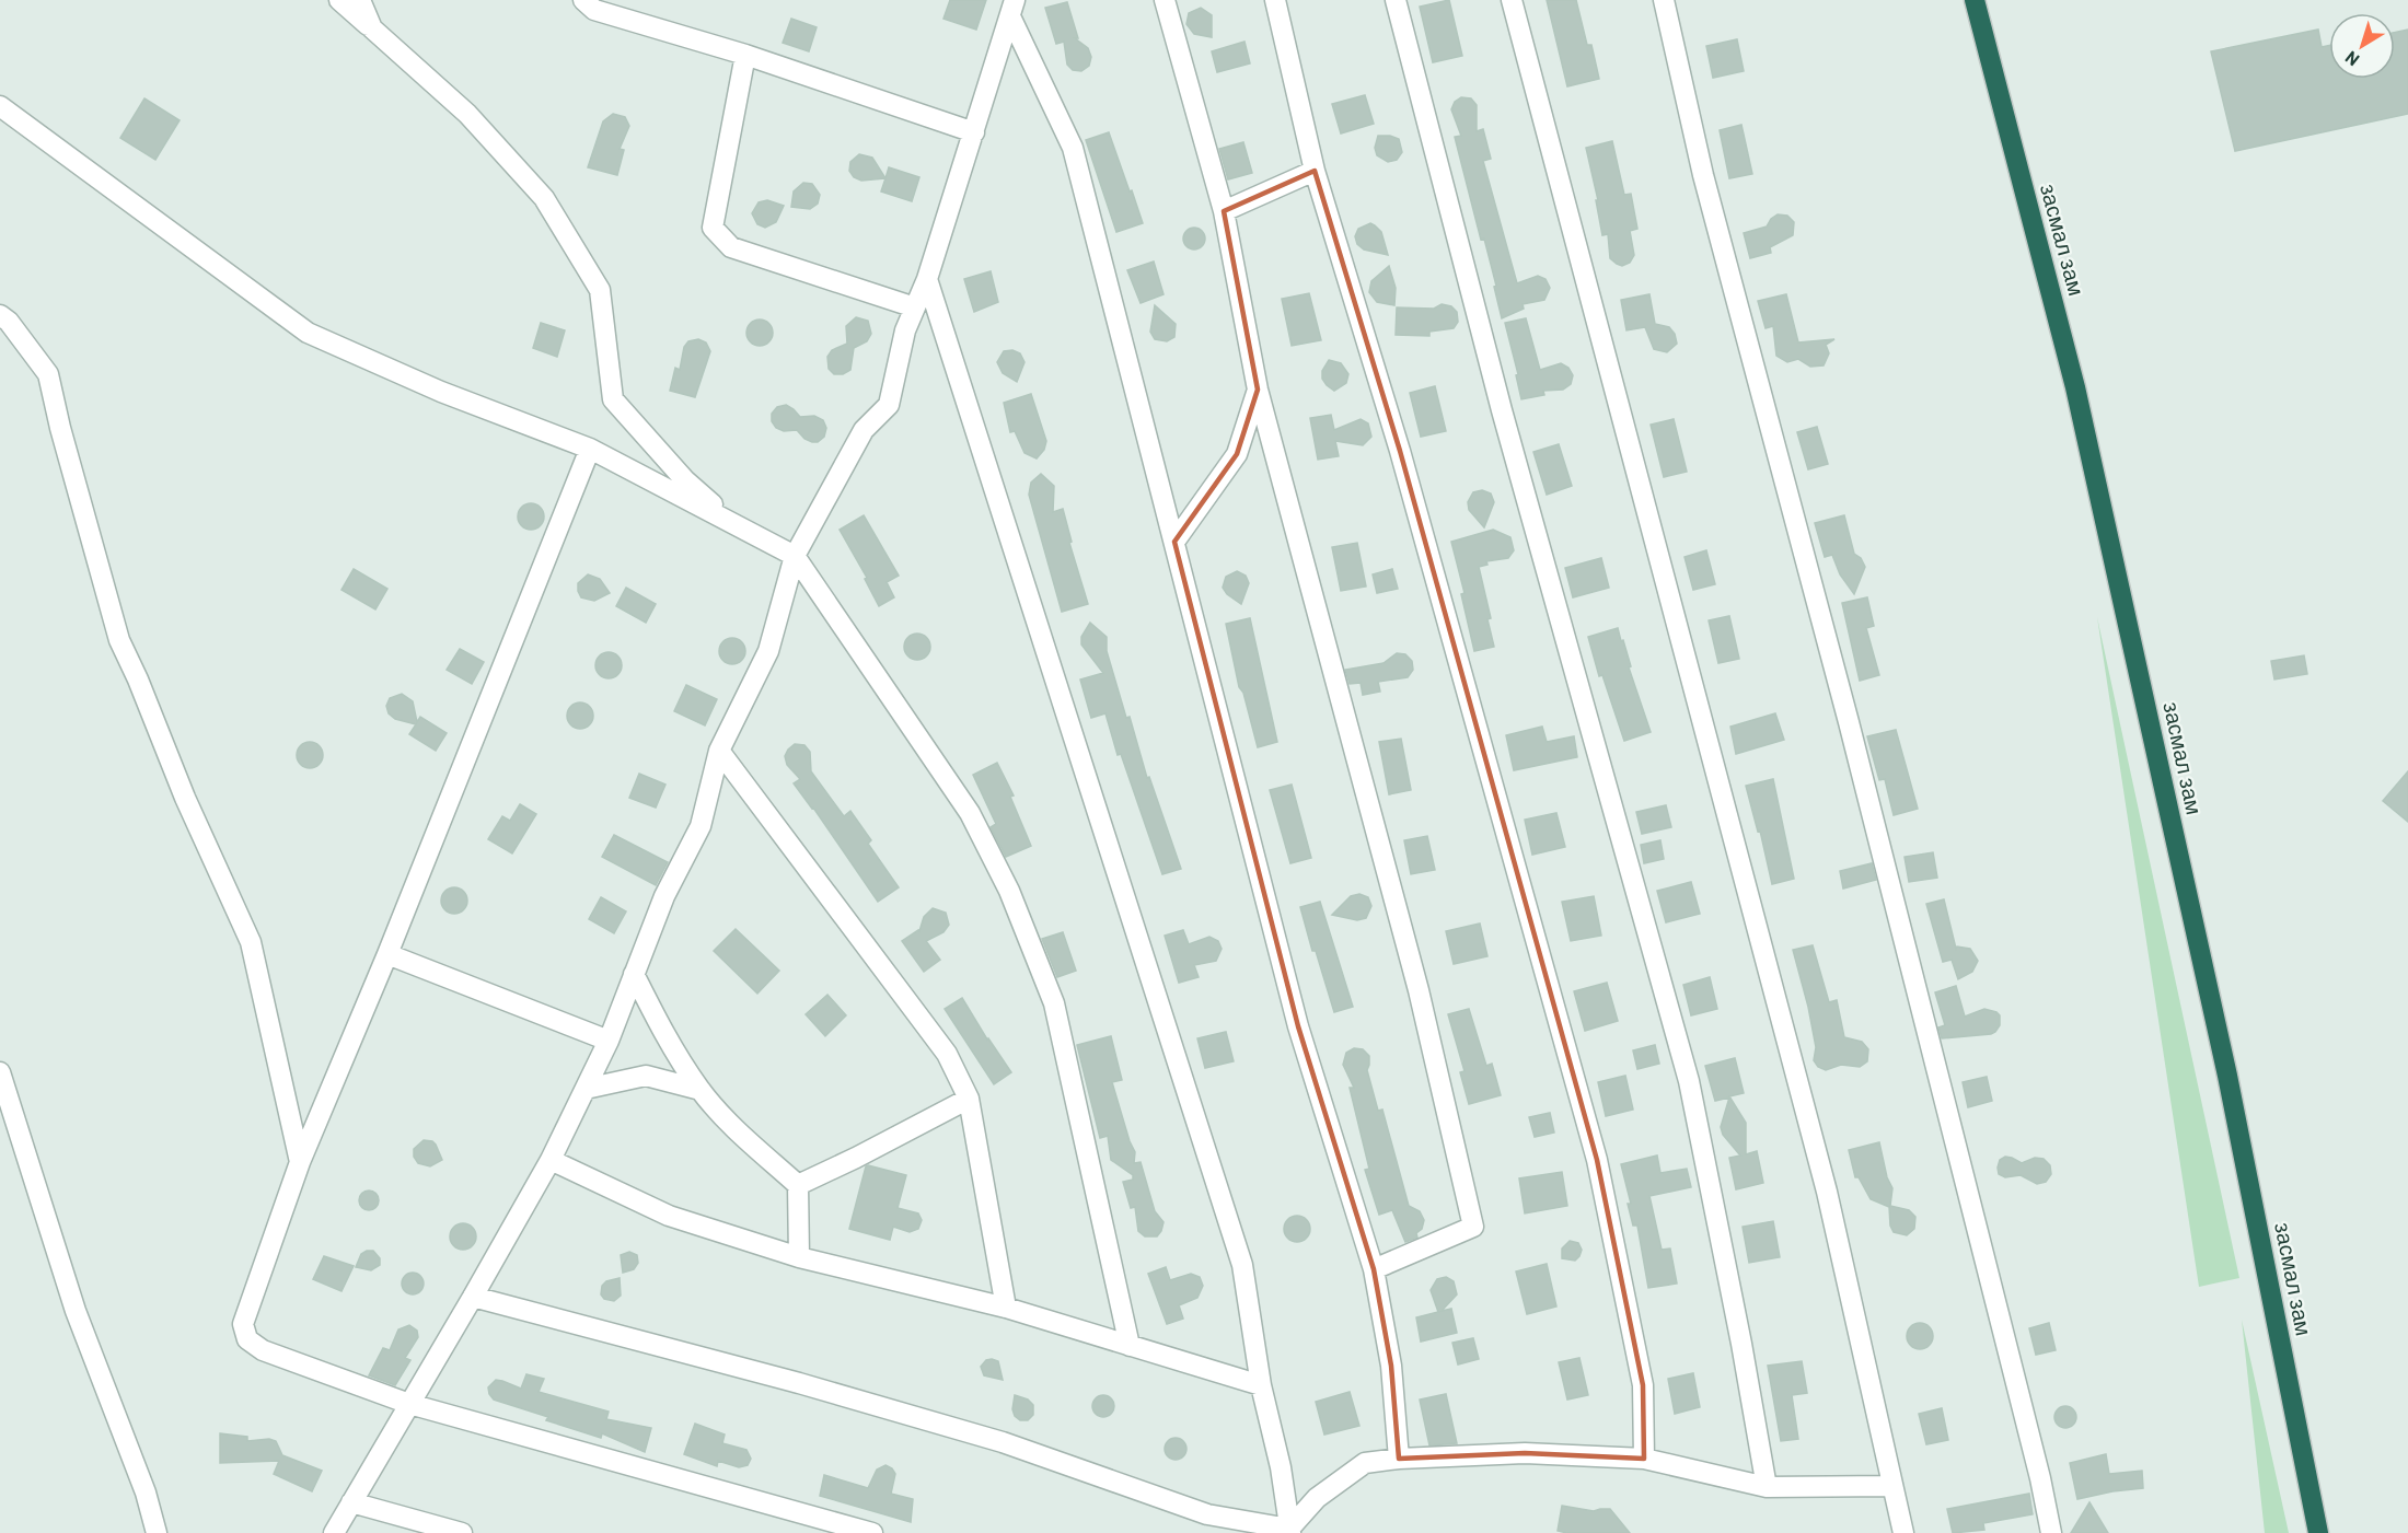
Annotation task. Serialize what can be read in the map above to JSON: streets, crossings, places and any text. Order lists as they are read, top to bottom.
{
  "streets": {
    "highway": ["засмал зам"]
  },
  "north": "bottom left"
}
